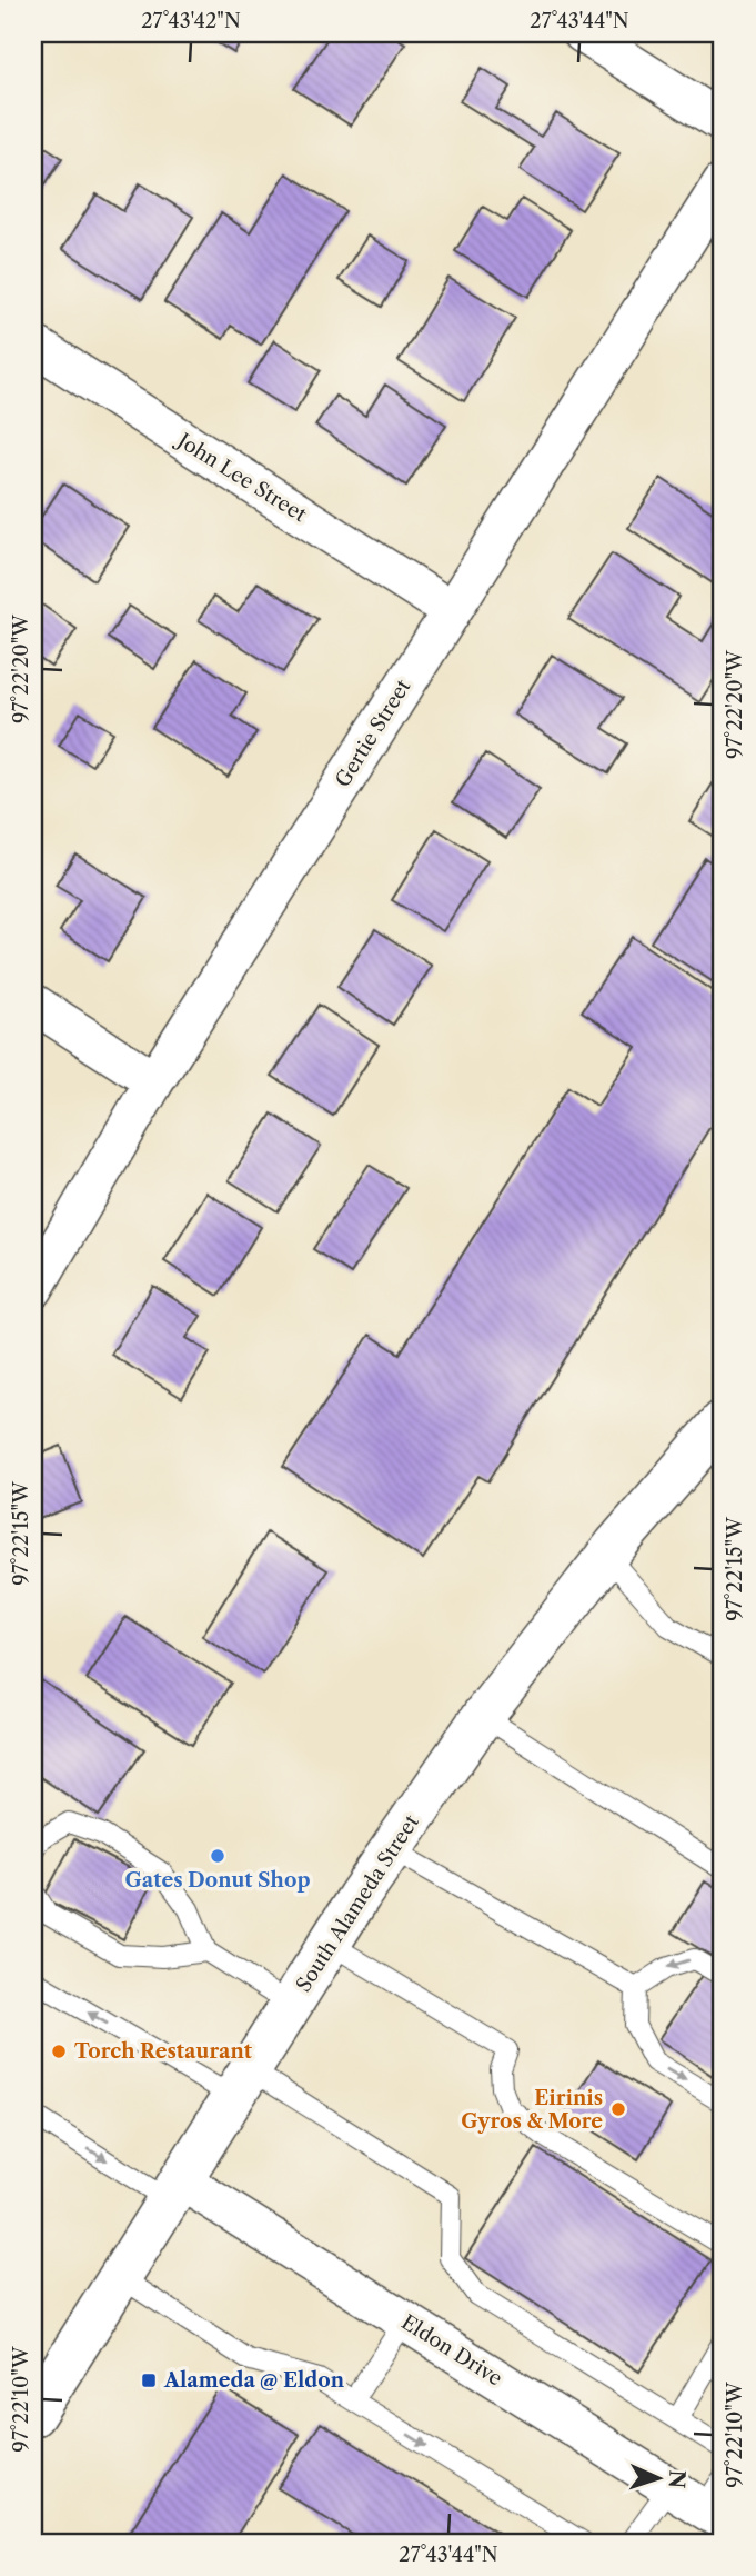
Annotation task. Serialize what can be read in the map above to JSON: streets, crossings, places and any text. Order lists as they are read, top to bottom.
{
  "streets": {
    "main road": ["South Alameda Street"],
    "street": ["John Lee Street", "Gertie Street", "Eldon Drive"]
  },
  "crossings": [
    ["John Lee Street", "Gertie Street"],
    ["South Alameda Street", "Eldon Drive"]
  ],
  "places": {
    "other": ["Gates Donut Shop", "Torch Restaurant", "Eirinis Gyros & More"],
    "transit": ["Alameda @ Eldon"]
  },
  "north": "right",
  "coordinates": [
    "27°43'42\"N",
    "27°43'44\"N",
    "97°22'20\"W",
    "97°22'15\"W",
    "97°22'10\"W"
  ]
}
